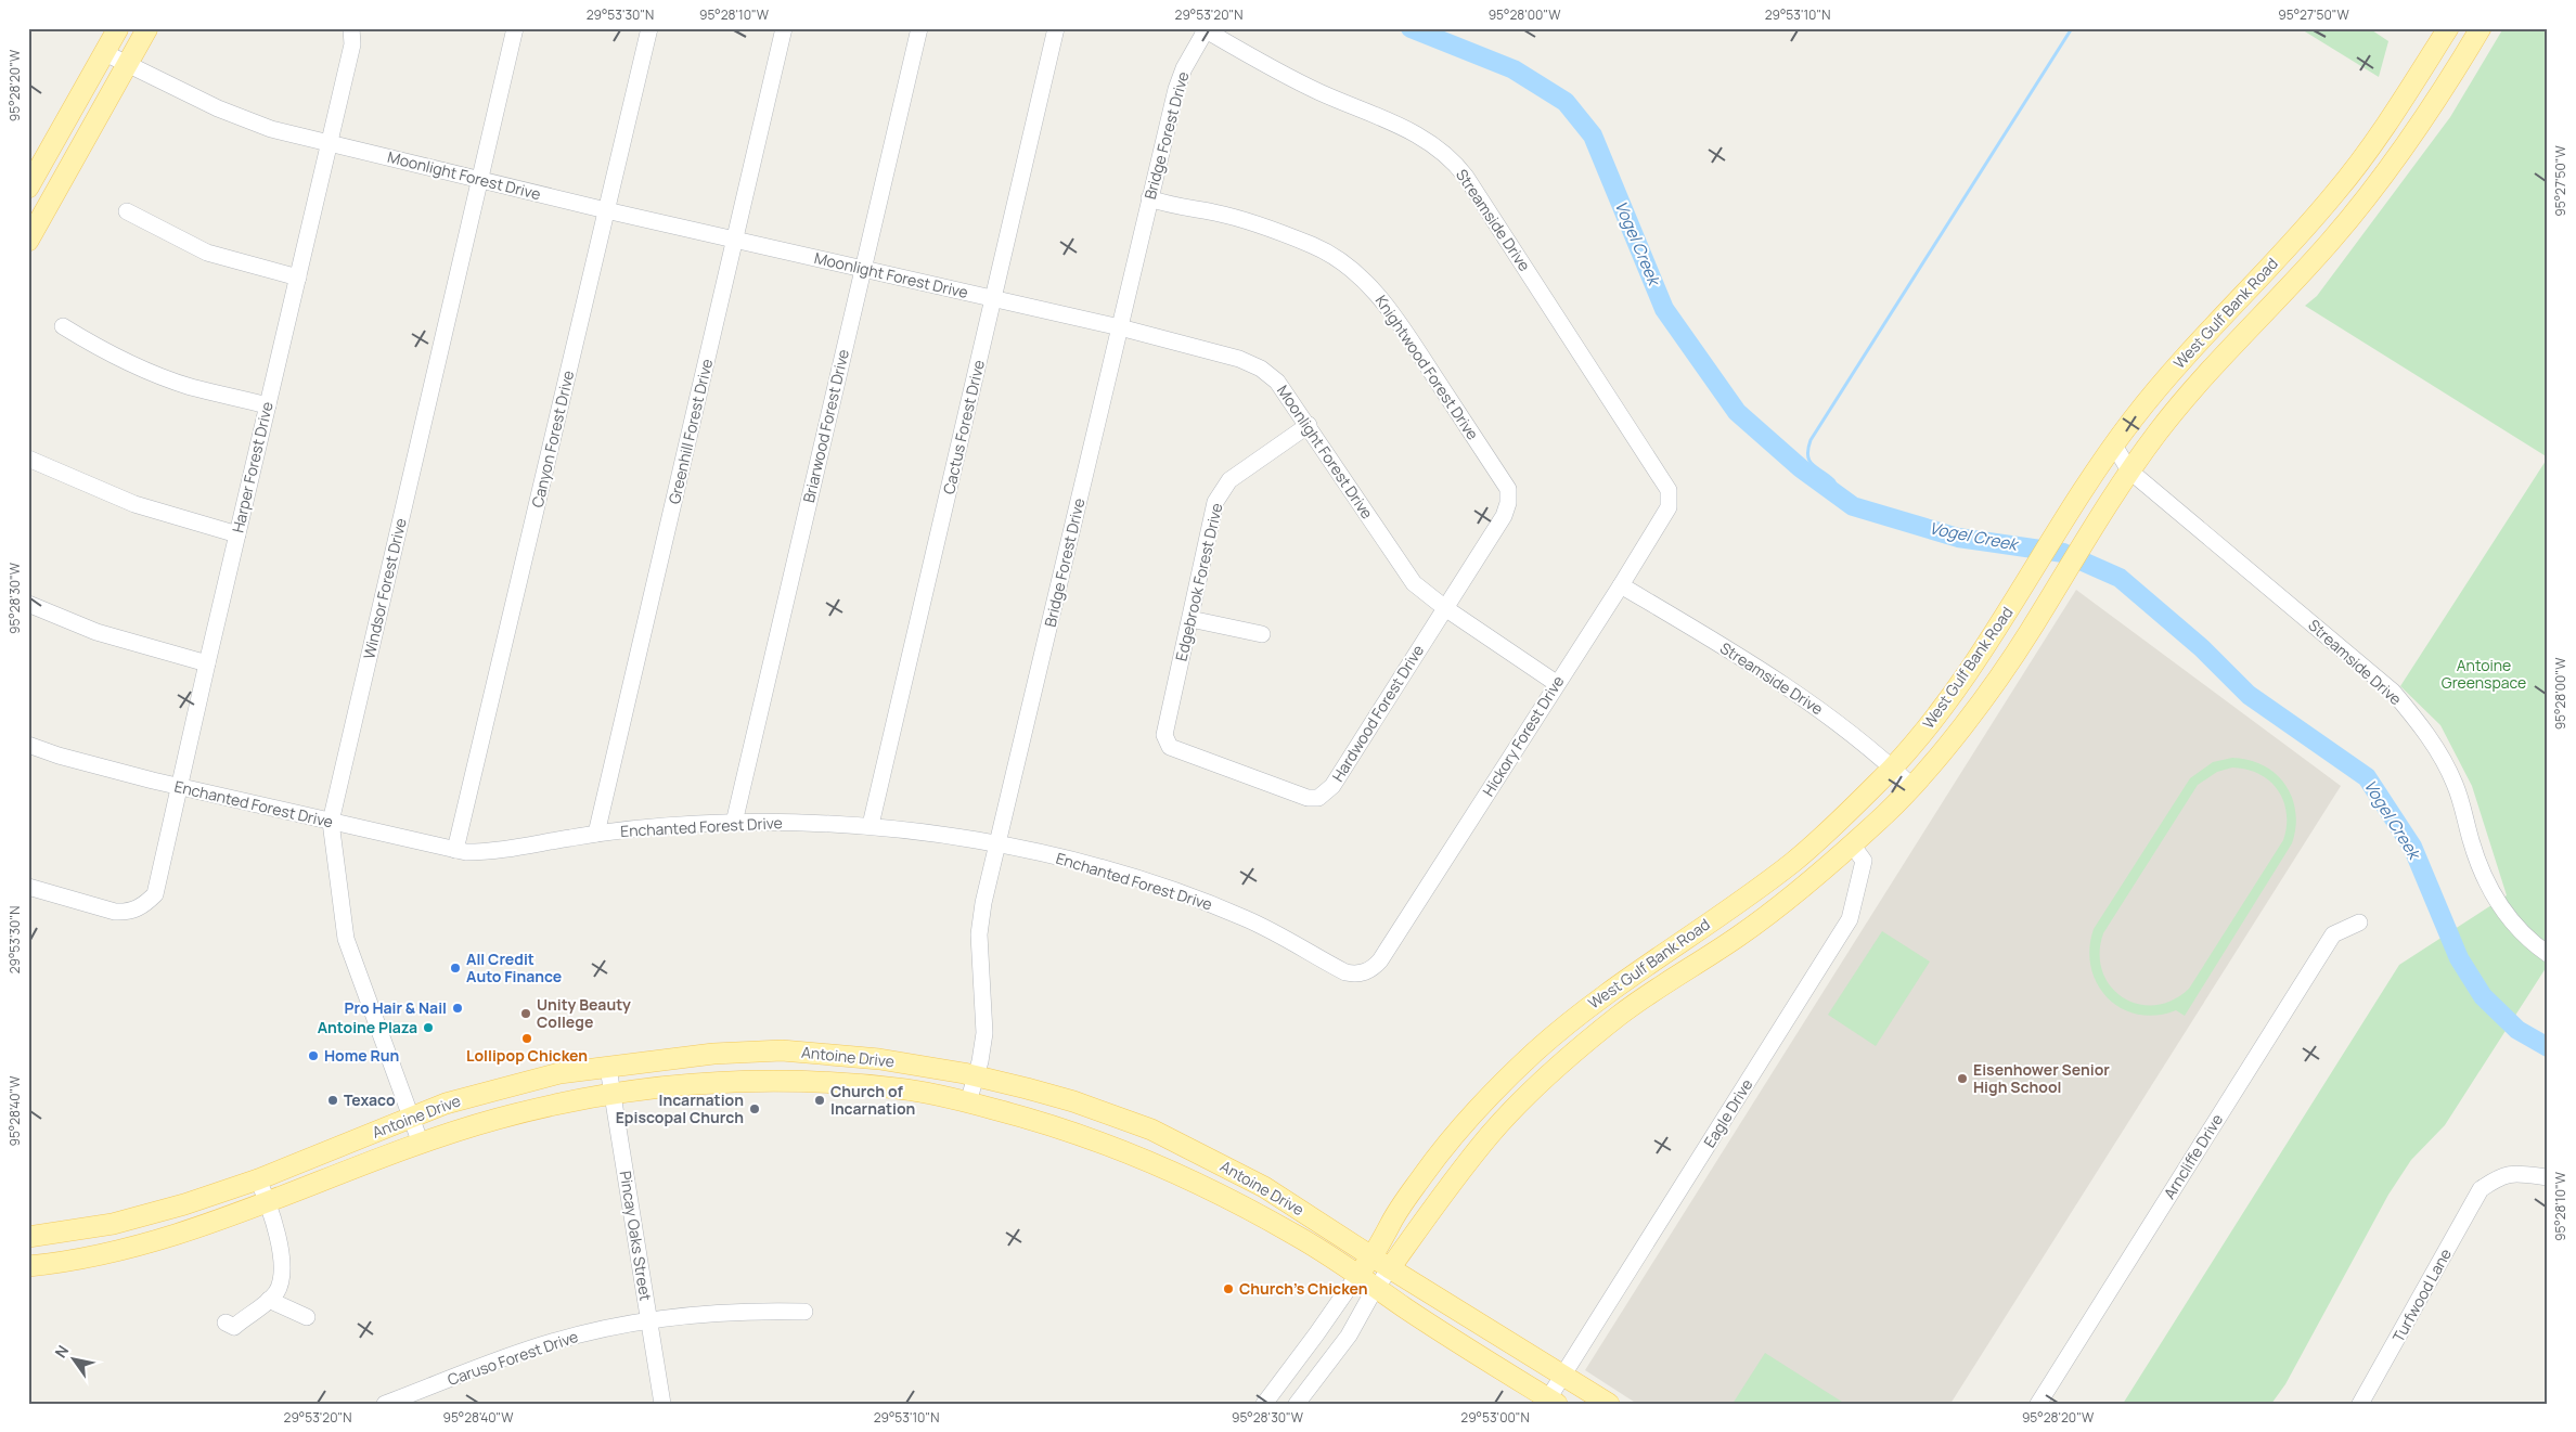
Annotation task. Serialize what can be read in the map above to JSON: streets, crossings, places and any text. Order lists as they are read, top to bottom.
{
  "streets": {
    "main road": ["West Gulf Bank Road", "Antoine Drive"],
    "street": [
      "Bridge Forest Drive",
      "Moonlight Forest Drive",
      "Streamside Drive",
      "Knightwood Forest Drive",
      "Briarwood Forest Drive",
      "Cactus Forest Drive",
      "Greenhill Forest Drive",
      "Canyon Forest Drive",
      "Harper Forest Drive",
      "Edgebrook Forest Drive",
      "Windsor Forest Drive",
      "Hardwood Forest Drive",
      "Hickory Forest Drive",
      "Enchanted Forest Drive",
      "Eagle Drive",
      "Arncliffe Drive",
      "Pincay Oaks Street",
      "Turfwood Lane",
      "Caruso Forest Drive"
    ]
  },
  "crossings": [
    ["Bridge Forest Drive", "Moonlight Forest Drive"],
    ["Bridge Forest Drive", "Streamside Drive"],
    ["Bridge Forest Drive", "Knightwood Forest Drive"],
    ["Bridge Forest Drive", "Enchanted Forest Drive"],
    ["Bridge Forest Drive", "Antoine Drive"],
    ["Moonlight Forest Drive", "Briarwood Forest Drive"],
    ["Moonlight Forest Drive", "Cactus Forest Drive"],
    ["Moonlight Forest Drive", "Greenhill Forest Drive"],
    ["Moonlight Forest Drive", "Canyon Forest Drive"],
    ["Moonlight Forest Drive", "Harper Forest Drive"],
    ["Moonlight Forest Drive", "Edgebrook Forest Drive"],
    ["Moonlight Forest Drive", "Windsor Forest Drive"],
    ["Moonlight Forest Drive", "Hardwood Forest Drive"],
    ["Moonlight Forest Drive", "Hickory Forest Drive"],
    ["Streamside Drive", "West Gulf Bank Road"],
    ["Streamside Drive", "Hickory Forest Drive"],
    ["West Gulf Bank Road", "Antoine Drive"],
    ["West Gulf Bank Road", "Eagle Drive"],
    ["Knightwood Forest Drive", "Hardwood Forest Drive"],
    ["Briarwood Forest Drive", "Enchanted Forest Drive"],
    ["Cactus Forest Drive", "Enchanted Forest Drive"],
    ["Greenhill Forest Drive", "Enchanted Forest Drive"],
    ["Canyon Forest Drive", "Enchanted Forest Drive"],
    ["Harper Forest Drive", "Enchanted Forest Drive"],
    ["Edgebrook Forest Drive", "Hardwood Forest Drive"],
    ["Windsor Forest Drive", "Enchanted Forest Drive"],
    ["Windsor Forest Drive", "Antoine Drive"],
    ["Hickory Forest Drive", "Enchanted Forest Drive"],
    ["Antoine Drive", "Eagle Drive"],
    ["Antoine Drive", "Pincay Oaks Street"],
    ["Pincay Oaks Street", "Caruso Forest Drive"]
  ],
  "water": ["Vogel Creek"],
  "parks": ["Antoine Greenspace"],
  "places": [
    "All Credit Auto Finance",
    "Pro Hair & Nail",
    "Unity Beauty College",
    "Antoine Plaza",
    "Lollipop Chicken",
    "Home Run",
    "Eisenhower Senior High School",
    "Texaco",
    "Church of Incarnation",
    "Incarnation Episcopal Church",
    "Church's Chicken"
  ],
  "north": "top left",
  "coordinates": [
    "29°53'30\"N",
    "95°28'10\"W",
    "29°53'20\"N",
    "95°28'00\"W",
    "29°53'10\"N",
    "95°27'50\"W",
    "95°28'20\"W",
    "95°28'30\"W",
    "95°28'40\"W",
    "29°53'00\"N"
  ]
}
